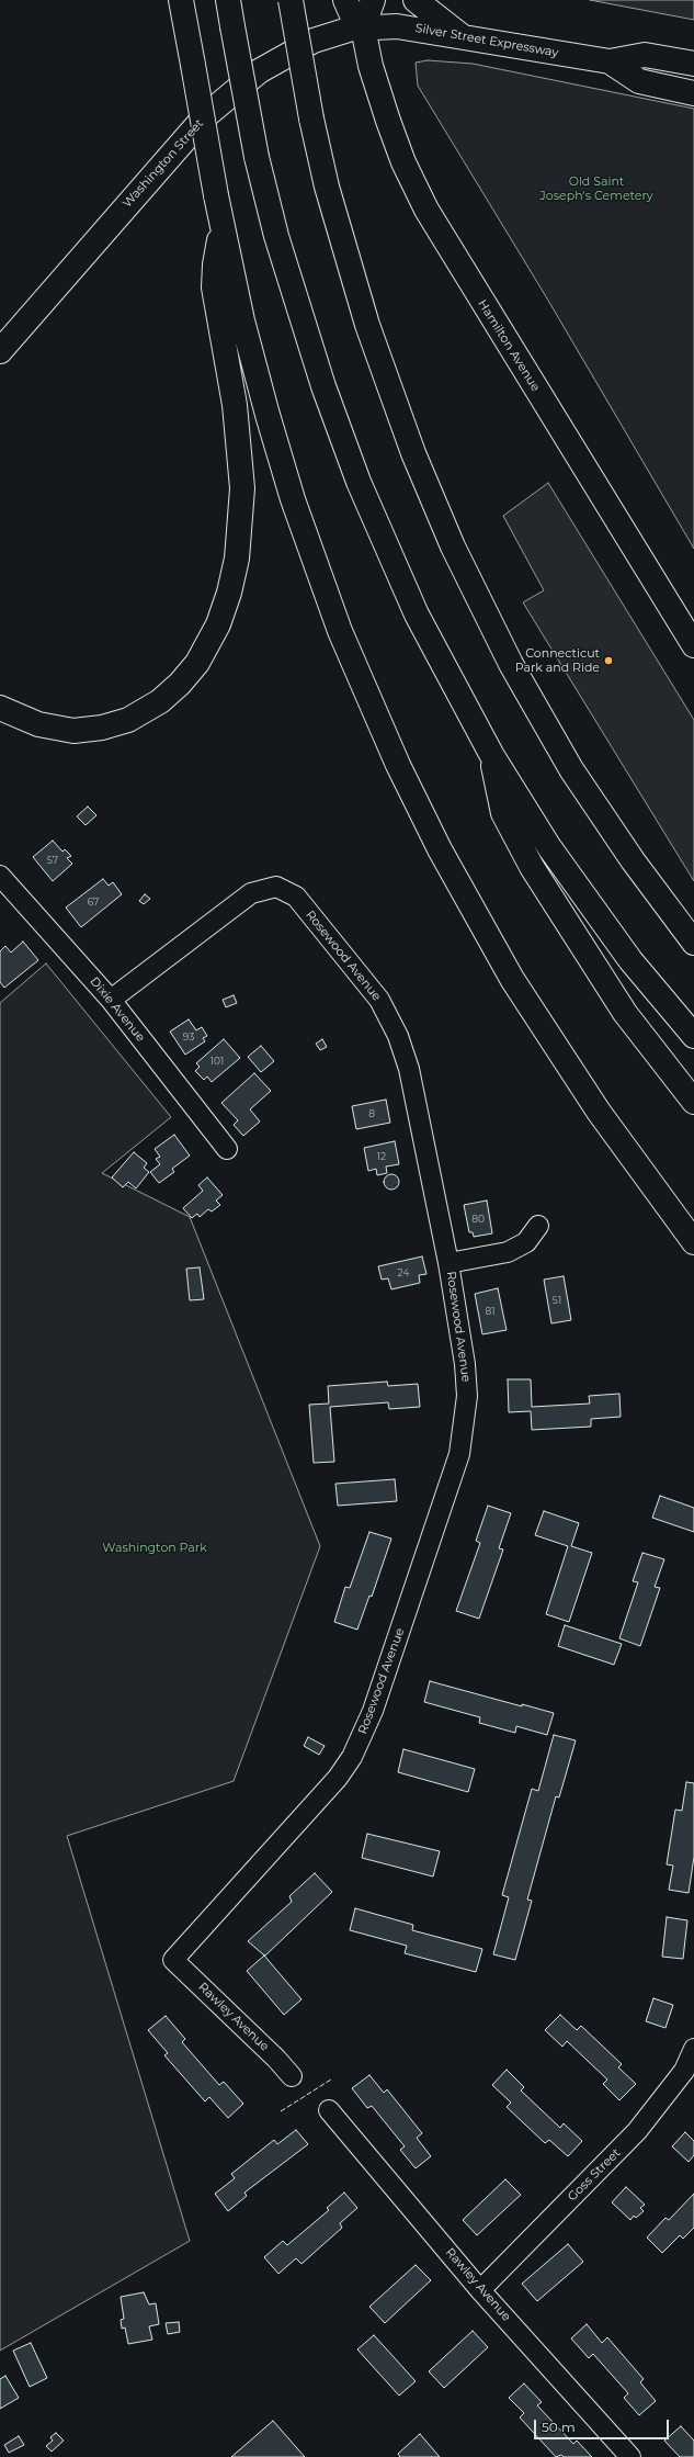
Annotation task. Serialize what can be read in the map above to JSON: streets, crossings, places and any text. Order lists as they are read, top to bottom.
{
  "streets": {
    "main road": ["Silver Street Expressway", "Washington Street", "Hamilton Avenue"],
    "street": [
      "Rosewood Avenue",
      "Dixie Avenue",
      "Rawley Avenue",
      "Goss Street"
    ]
  },
  "crossings": [
    ["Silver Street Expressway", "Washington Street"],
    ["Silver Street Expressway", "Hamilton Avenue"],
    ["Washington Street", "Hamilton Avenue"],
    ["Rosewood Avenue", "Dixie Avenue"],
    ["Rosewood Avenue", "Rawley Avenue"],
    ["Rawley Avenue", "Goss Street"]
  ],
  "parks": ["Old Saint Joseph's Cemetery", "Washington Park"],
  "places": ["Connecticut Park and Ride"],
  "house_numbers": [
    "57",
    "67",
    "93",
    "101",
    "8",
    "12",
    "80",
    "24",
    "51",
    "81"
  ],
  "scale_bar": "50 m"
}
